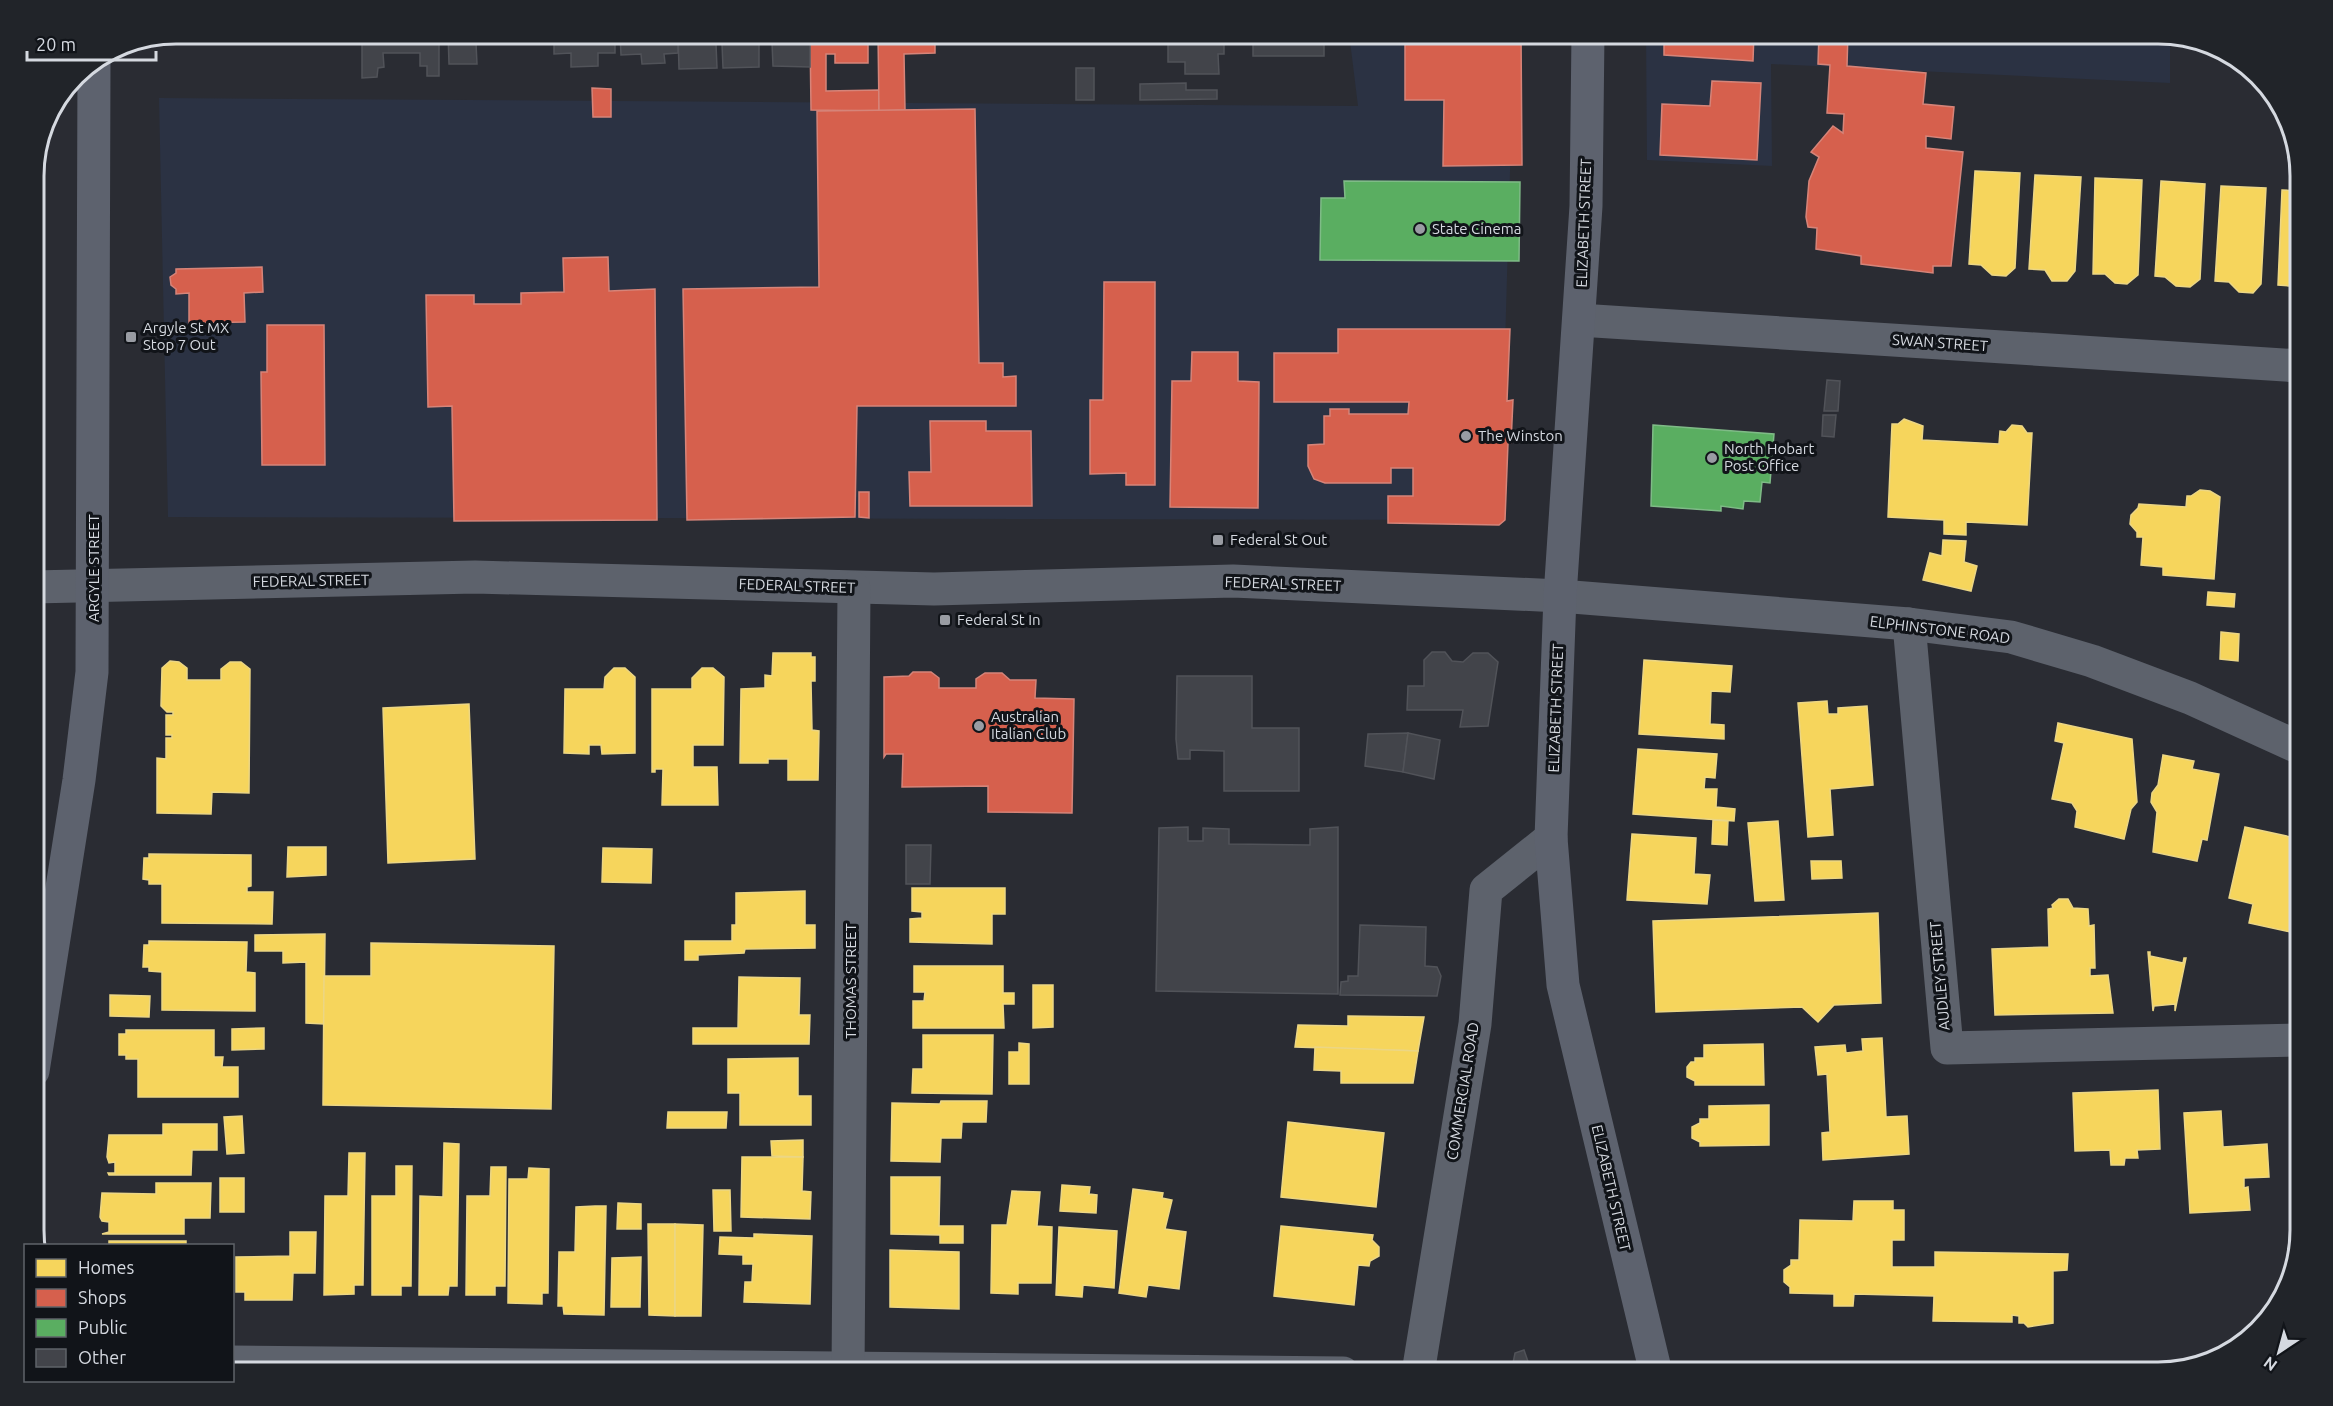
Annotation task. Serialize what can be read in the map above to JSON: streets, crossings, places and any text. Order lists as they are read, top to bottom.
{
  "streets": {
    "main road": ["ELIZABETH STREET", "ARGYLE STREET"],
    "street": [
      "SWAN STREET",
      "FEDERAL STREET",
      "ELPHINSTONE ROAD",
      "AUDLEY STREET",
      "THOMAS STREET",
      "COMMERCIAL ROAD"
    ]
  },
  "crossings": [
    ["ELIZABETH STREET", "SWAN STREET"],
    ["ELIZABETH STREET", "FEDERAL STREET"],
    ["ELIZABETH STREET", "ELPHINSTONE ROAD"],
    ["ELIZABETH STREET", "COMMERCIAL ROAD"],
    ["ARGYLE STREET", "FEDERAL STREET"],
    ["FEDERAL STREET", "ELPHINSTONE ROAD"],
    ["FEDERAL STREET", "THOMAS STREET"],
    ["ELPHINSTONE ROAD", "AUDLEY STREET"]
  ],
  "places": {
    "other": [
      "State Cinema",
      "The Winston",
      "North Hobart Post Office",
      "Australian Italian Club"
    ],
    "transit": ["Argyle St MX Stop 7 Out", "Federal St Out", "Federal St In"]
  },
  "legend": [
    "Homes",
    "Shops",
    "Public",
    "Other"
  ],
  "scale_bar": "20 m",
  "north": "bottom left"
}
